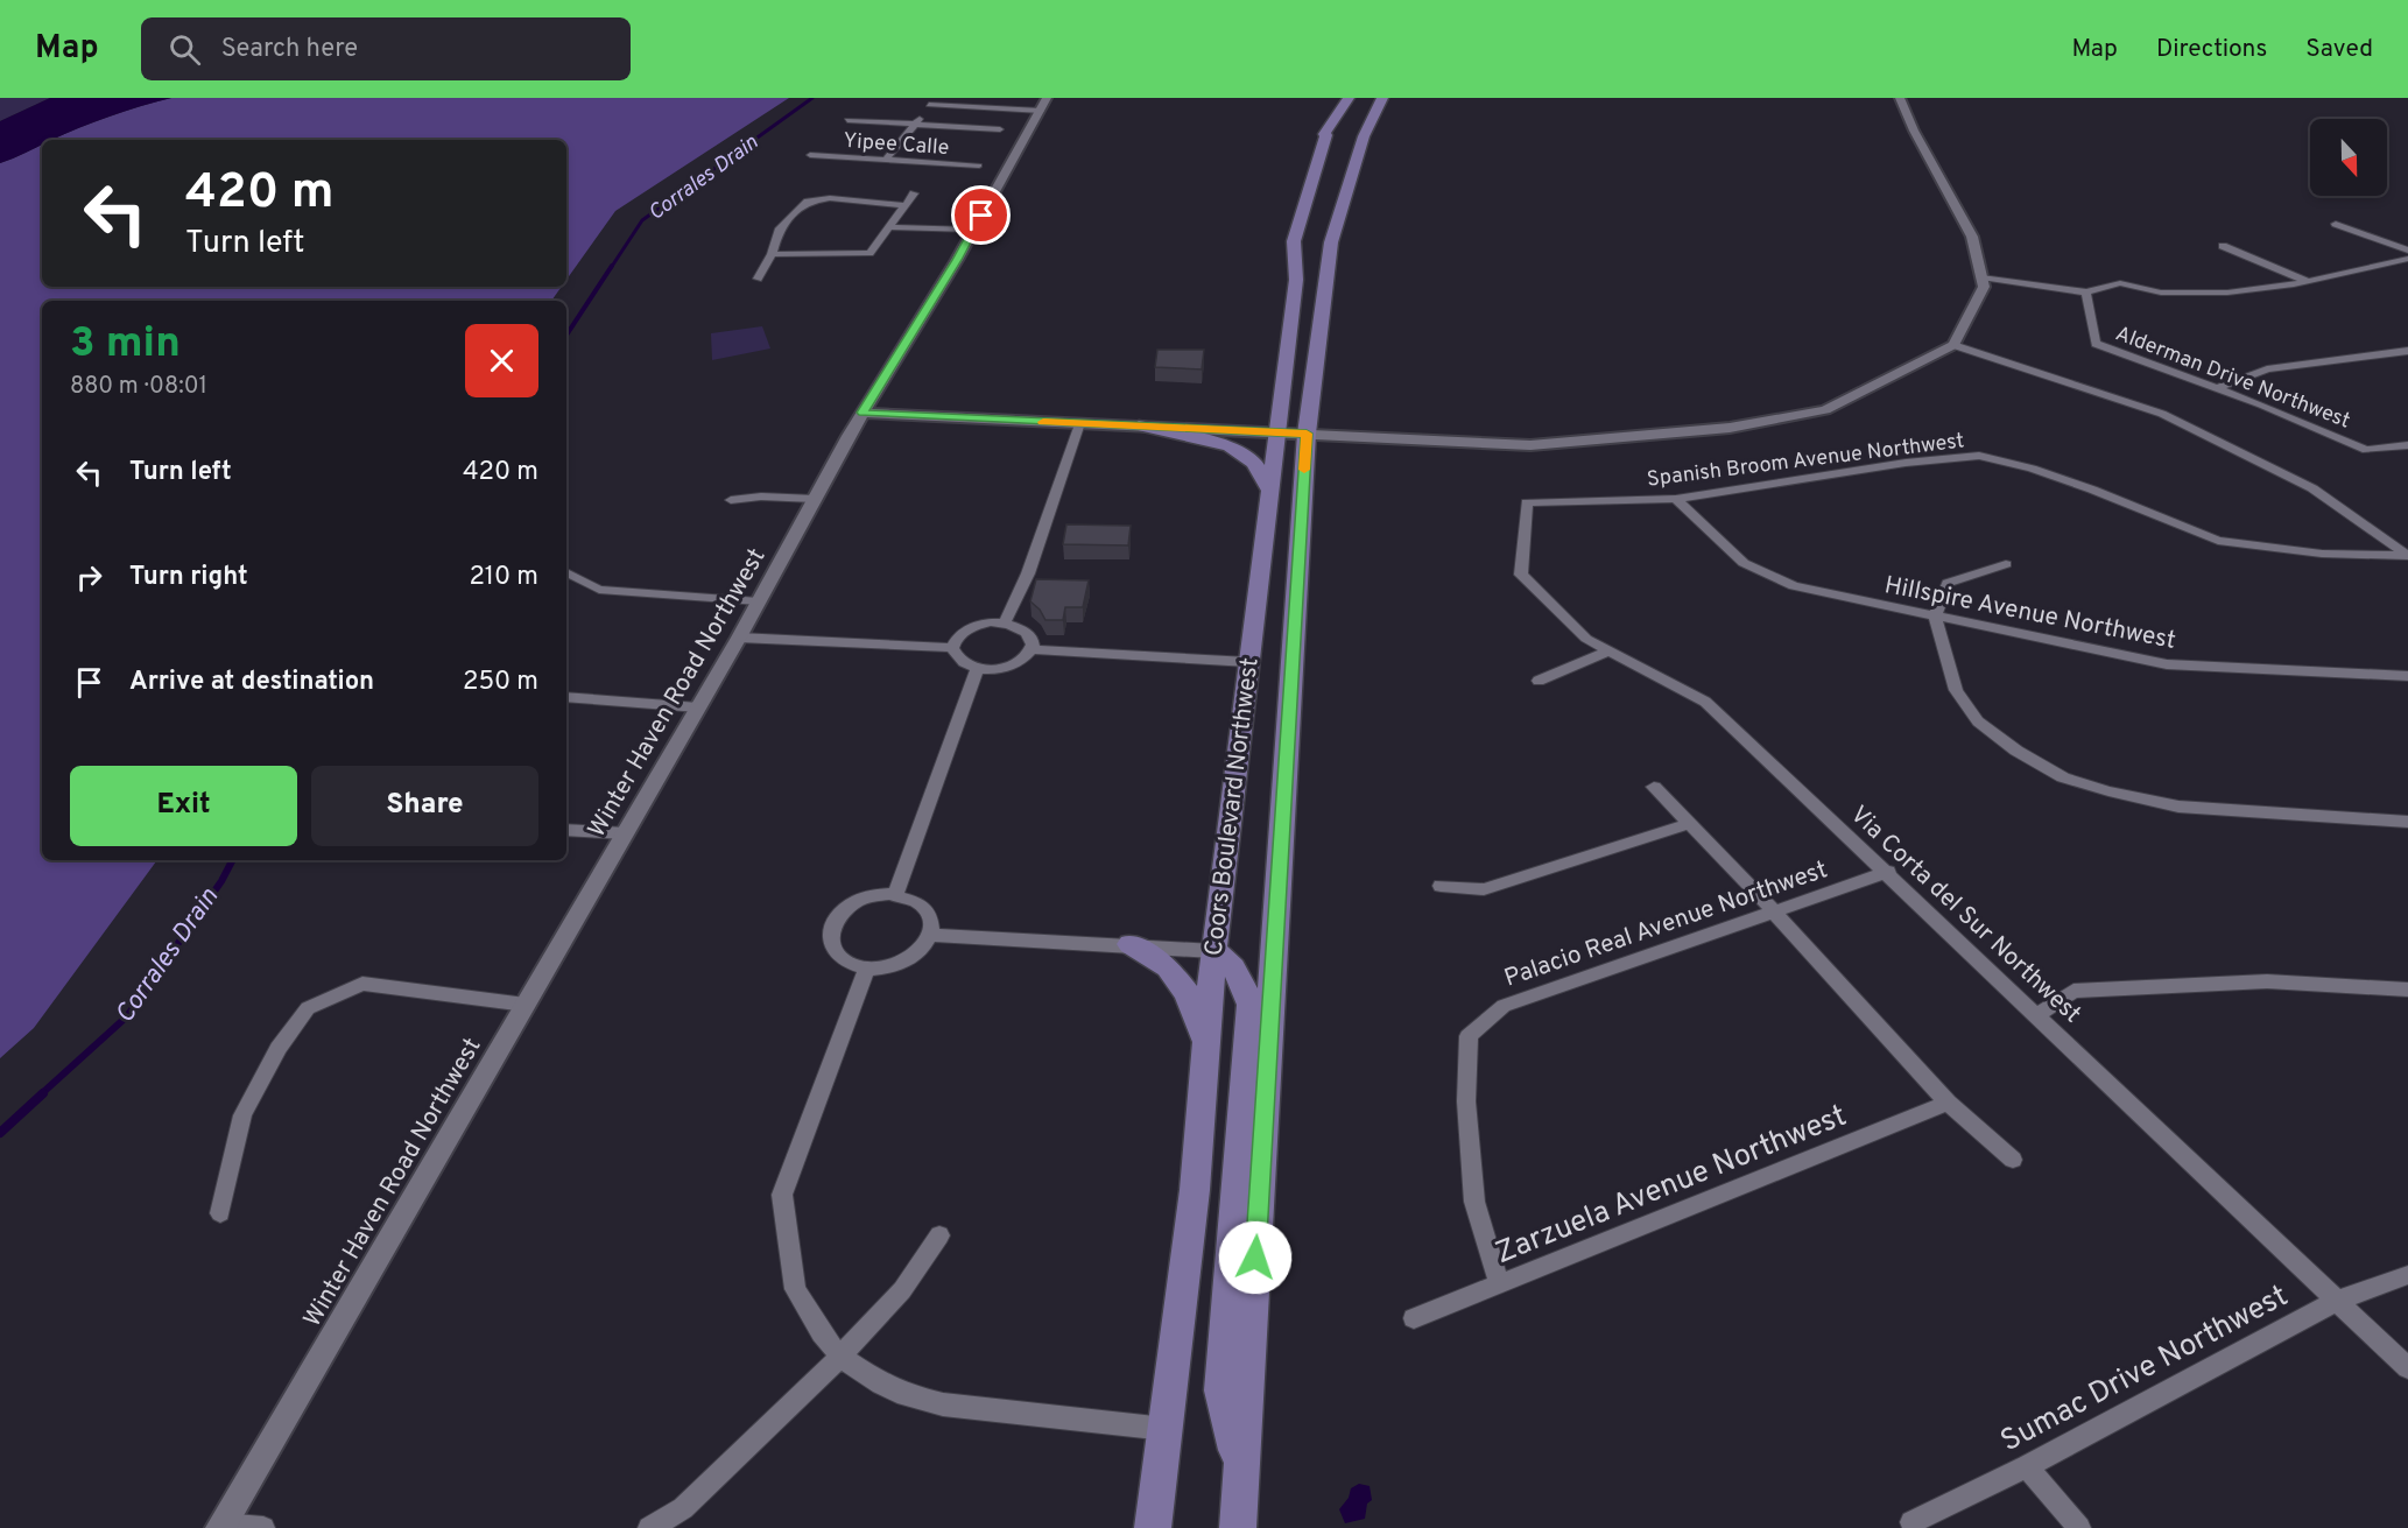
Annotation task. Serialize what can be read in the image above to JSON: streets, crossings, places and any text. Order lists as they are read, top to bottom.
{
  "streets": {
    "main road": ["Coors Boulevard Northwest"],
    "street": [
      "Yipee Calle",
      "Alderman Drive Northwest",
      "Spanish Broom Avenue Northwest",
      "Hillspire Avenue Northwest",
      "Winter Haven Road Northwest",
      "Via Corta del Sur Northwest",
      "Palacio Real Avenue Northwest",
      "Zarzuela Avenue Northwest",
      "Sumac Drive Northwest"
    ]
  },
  "crossings": [
    ["Spanish Broom Avenue Northwest", "Hillspire Avenue Northwest"],
    ["Spanish Broom Avenue Northwest", "Via Corta del Sur Northwest"],
    ["Via Corta del Sur Northwest", "Palacio Real Avenue Northwest"],
    ["Via Corta del Sur Northwest", "Sumac Drive Northwest"],
    ["Palacio Real Avenue Northwest", "Zarzuela Avenue Northwest"]
  ],
  "water": ["Corrales Drain"],
  "north": "bottom",
  "page": {
    "header": "Map",
    "search": "Search here",
    "nav": ["Map", "Directions", "Saved"],
    "turn": ["420 m", "Turn left"],
    "heading": ["3 min", "880 m · 08:01"],
    "list": [
      {
        "name": "Turn left",
        "value": "420 m"
      },
      {
        "name": "Turn right",
        "value": "210 m"
      },
      {
        "name": "Arrive at destination",
        "value": "250 m"
      }
    ],
    "buttons": ["Exit", "Share"]
  }
}
